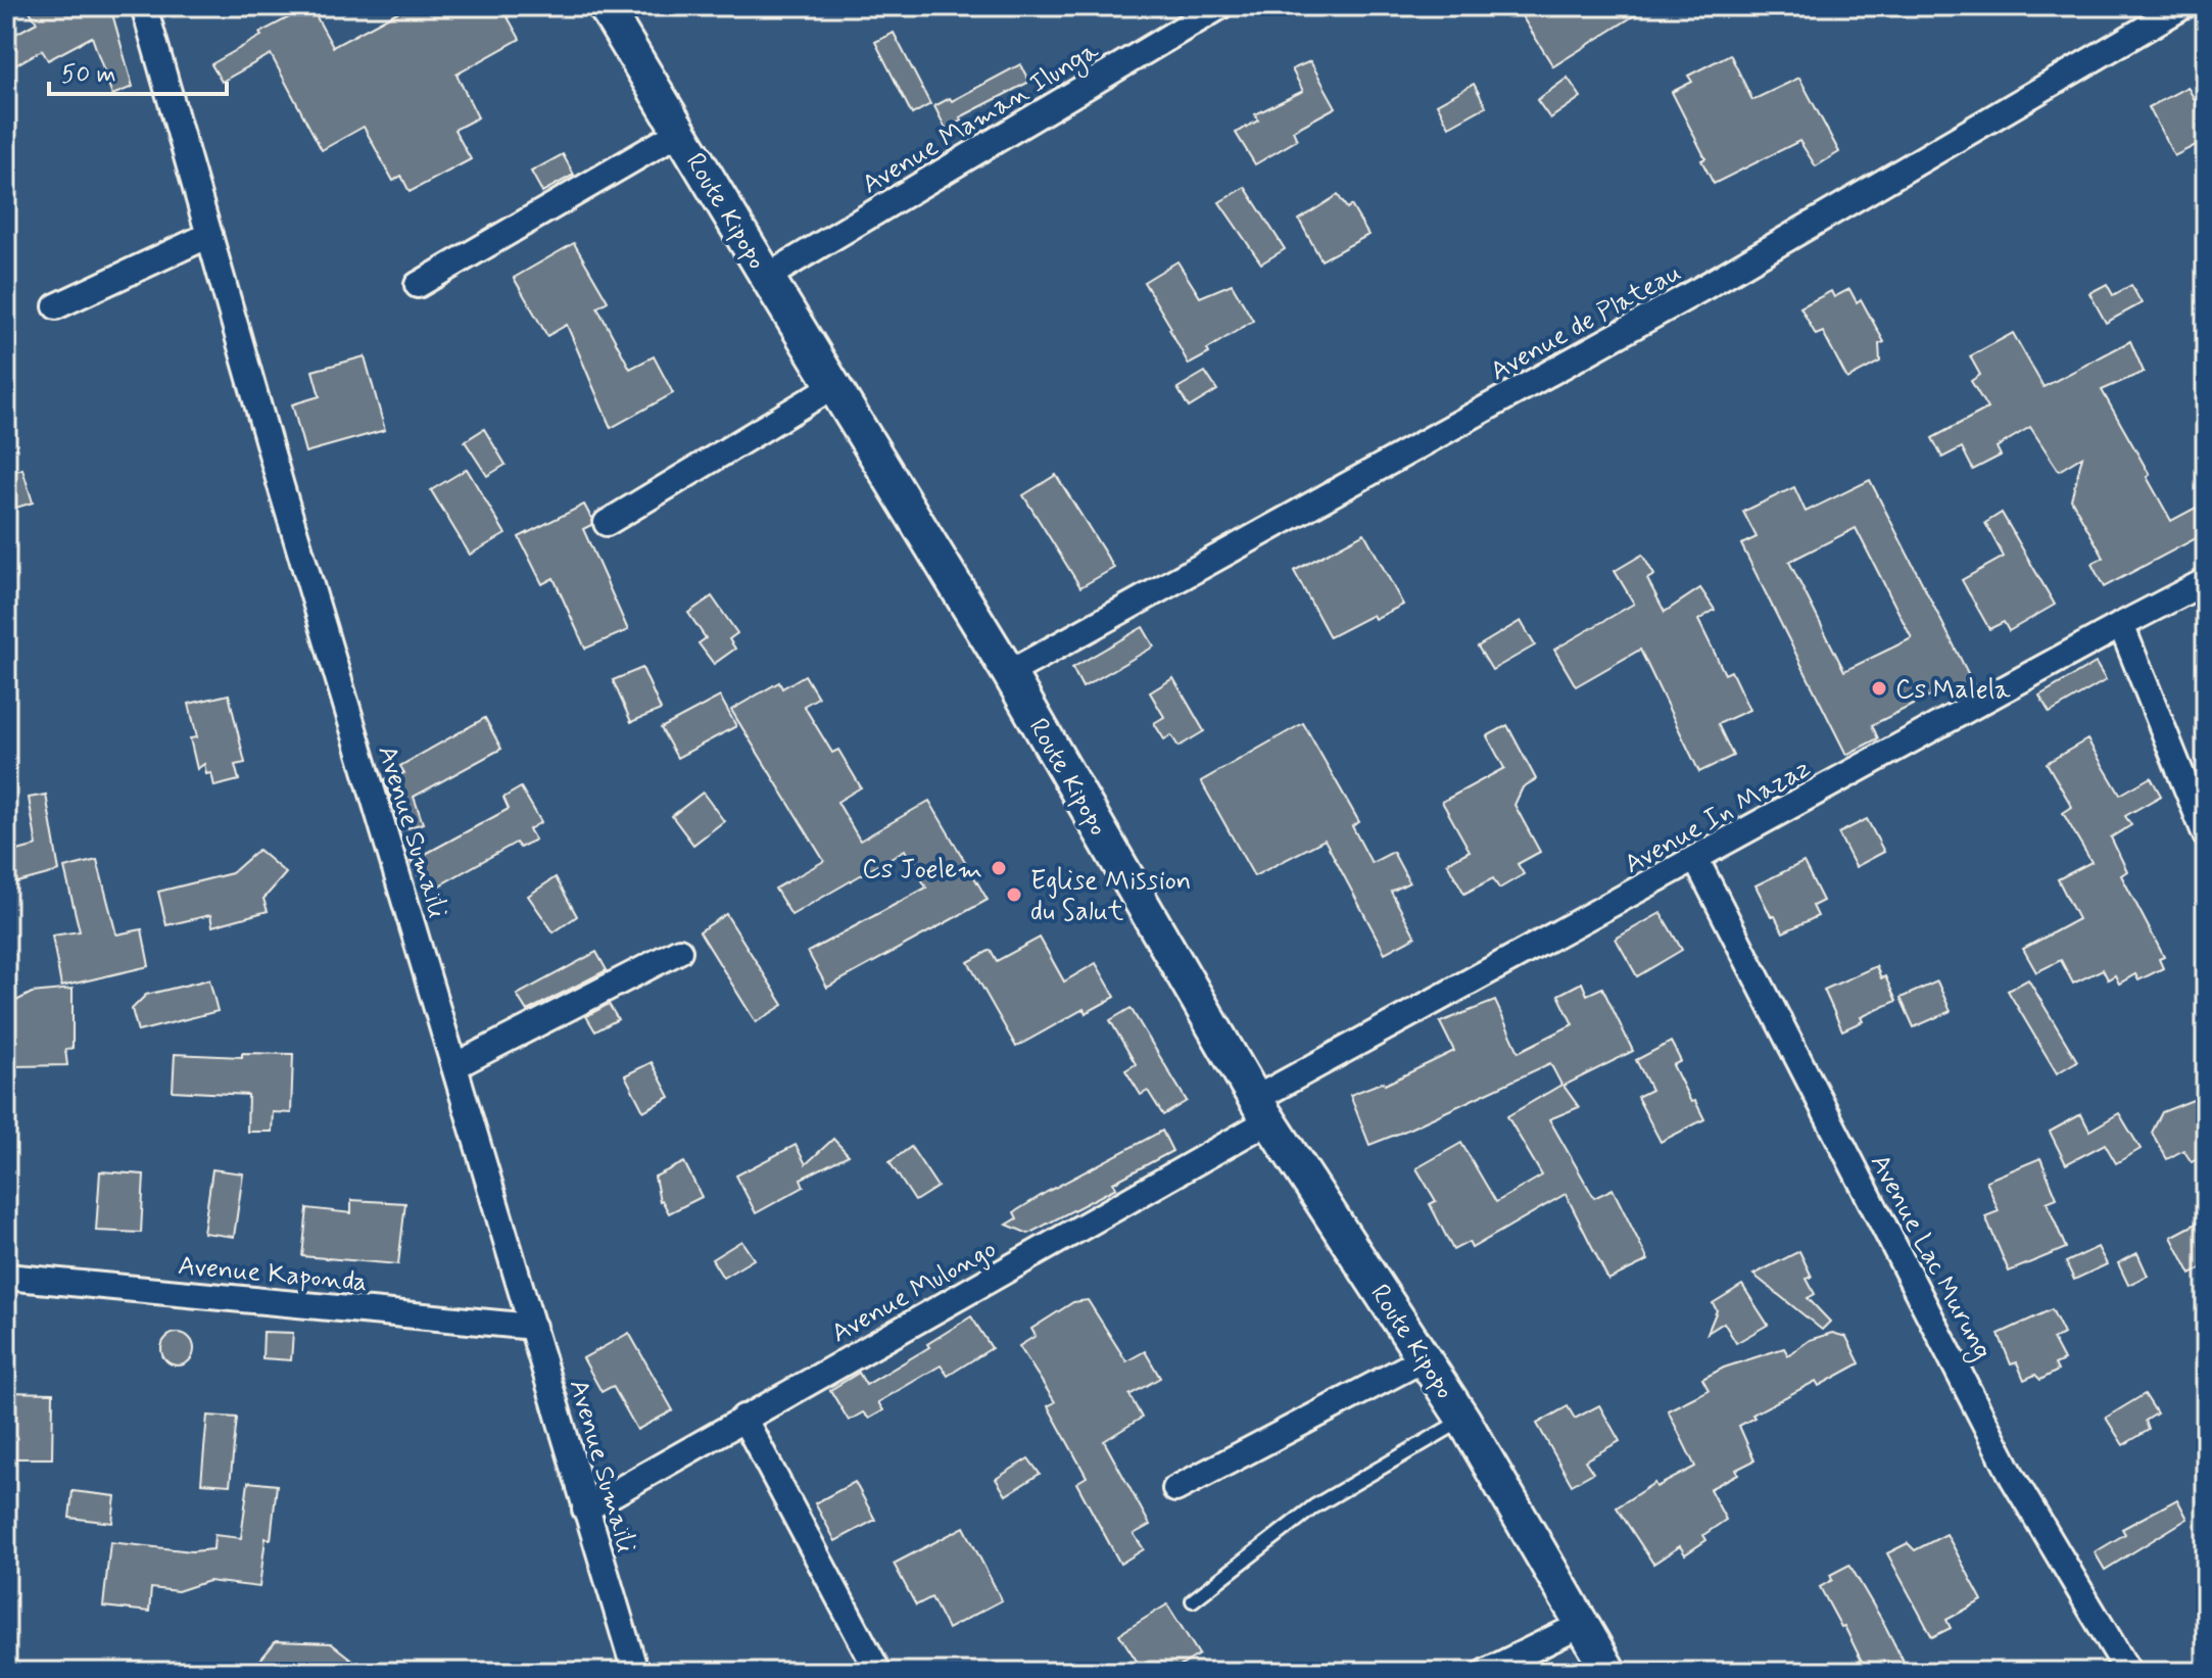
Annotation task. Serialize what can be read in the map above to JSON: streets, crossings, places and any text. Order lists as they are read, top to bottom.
{
  "streets": {
    "main road": ["Route Kipopo"],
    "street": [
      "Avenue Maman Ilunga",
      "Avenue de Plateau",
      "Avenue In Mazaz",
      "Avenue Sumaïli",
      "Avenue Lac Murung",
      "Avenue Kaponda",
      "Avenue Mulongo"
    ]
  },
  "crossings": [
    ["Avenue Maman Ilunga", "Route Kipopo"],
    ["Route Kipopo", "Avenue de Plateau"],
    ["Route Kipopo", "Avenue In Mazaz"],
    ["Route Kipopo", "Avenue Mulongo"],
    ["Avenue In Mazaz", "Avenue Lac Murung"],
    ["Avenue In Mazaz", "Avenue Mulongo"],
    ["Avenue Sumaïli", "Avenue Kaponda"],
    ["Avenue Sumaïli", "Avenue Mulongo"]
  ],
  "places": ["Cs Malela", "Cs Joelem", "Eglise Mission du Salut"],
  "scale_bar": "50 m"
}
